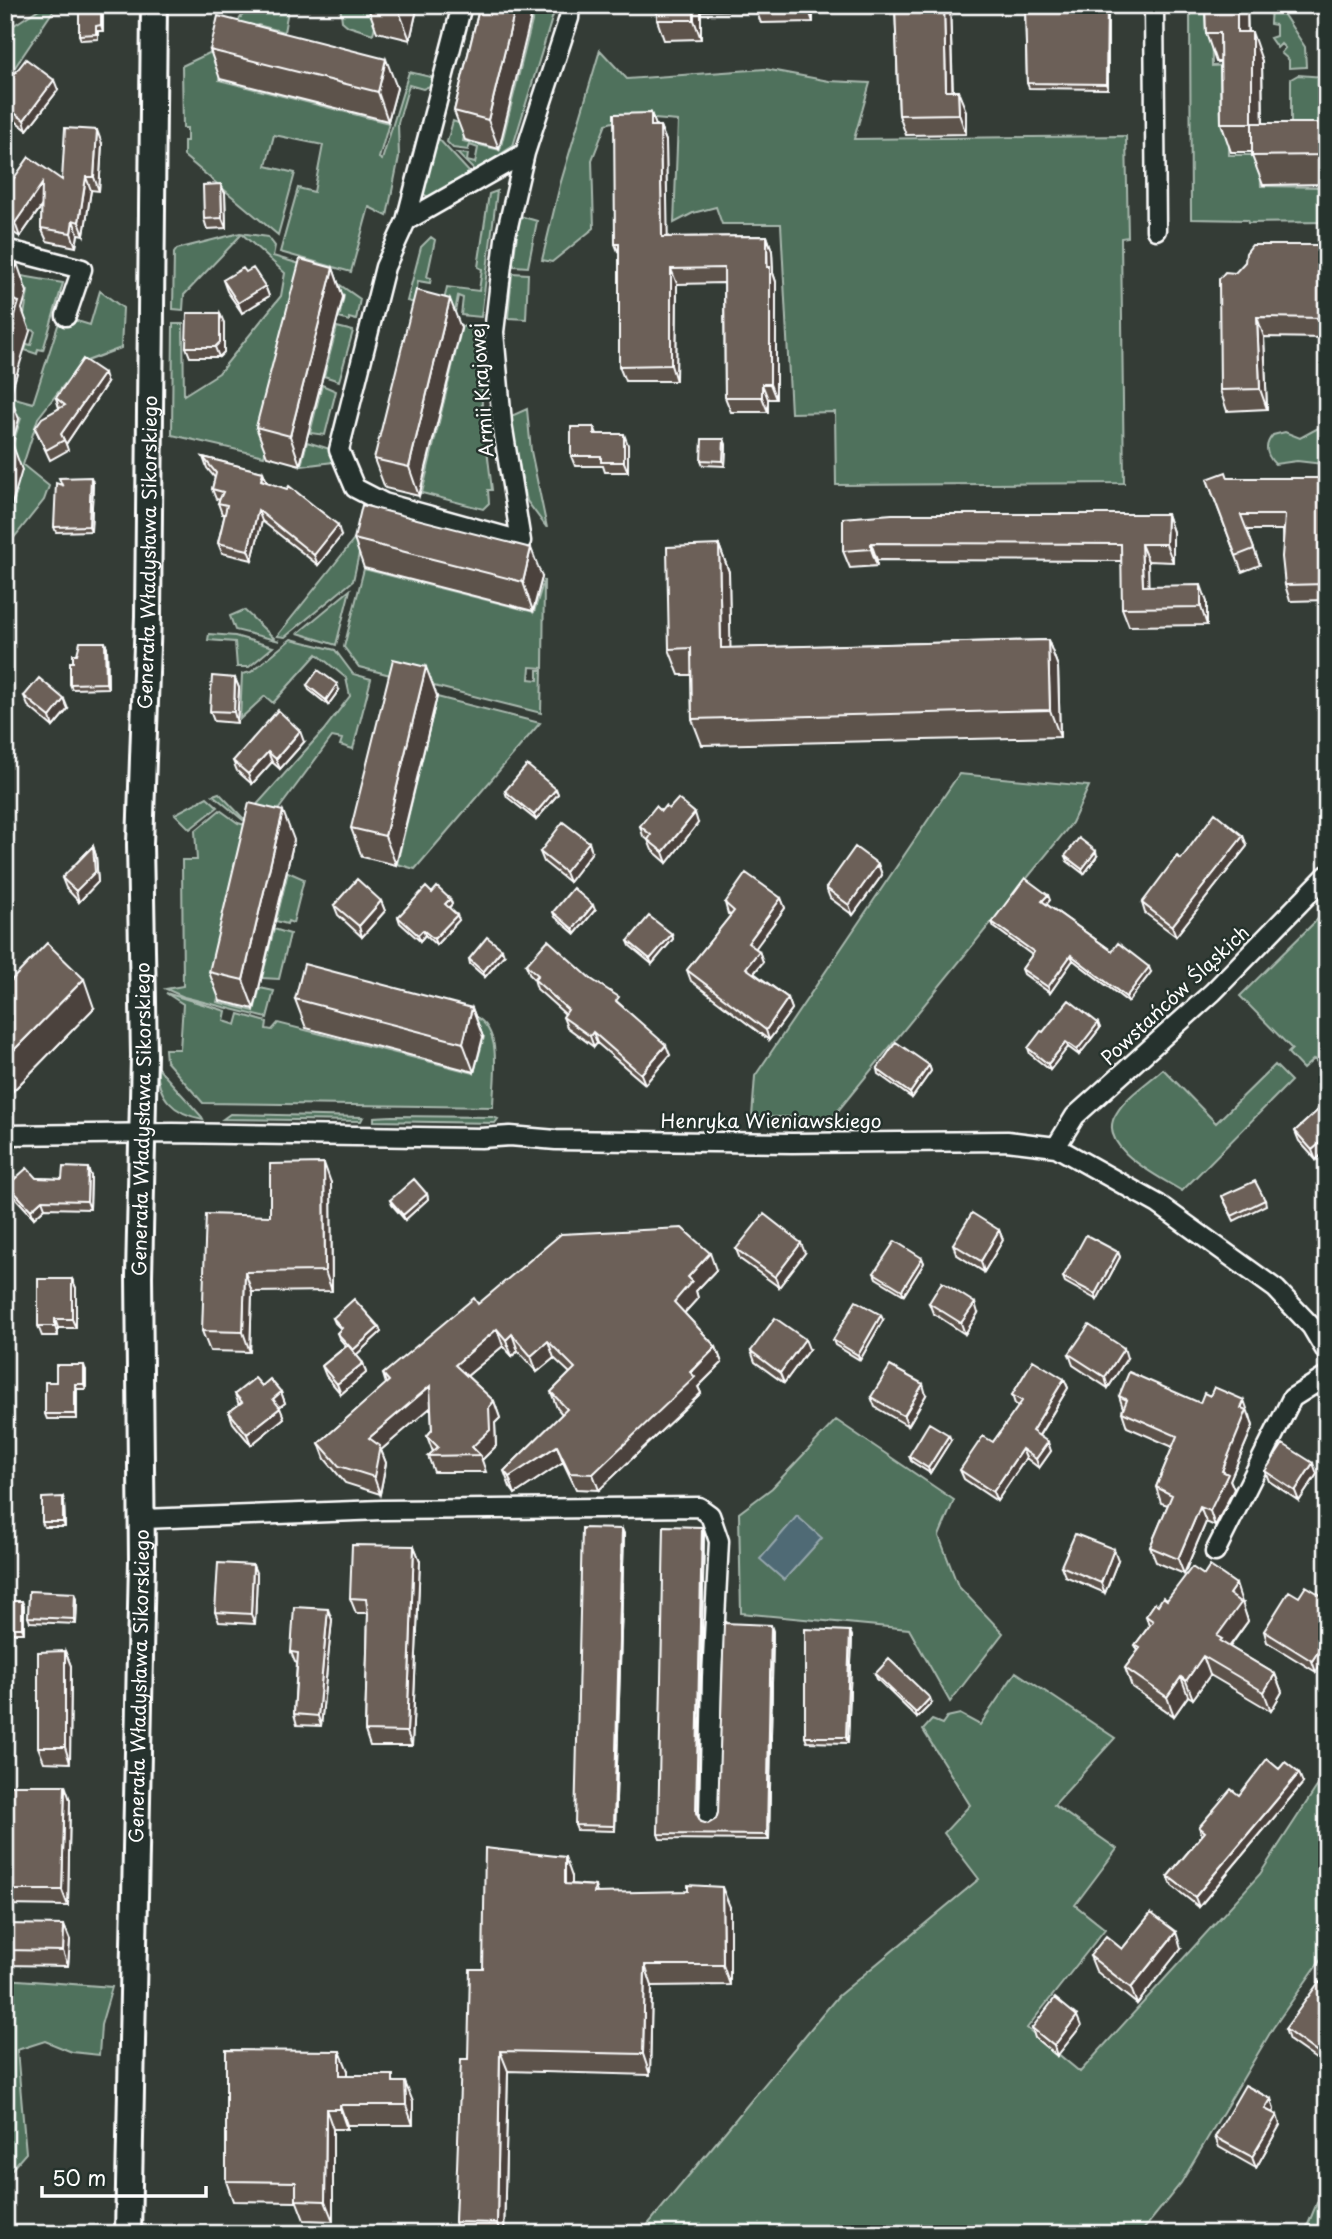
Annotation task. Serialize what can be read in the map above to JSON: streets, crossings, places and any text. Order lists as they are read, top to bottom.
{
  "streets": {
    "street": [
      "Armii Krajowej",
      "Generała Władysława Sikorskiego",
      "Powstańców Śląskich",
      "Henryka Wieniawskiego"
    ]
  },
  "crossings": [
    ["Generała Władysława Sikorskiego", "Henryka Wieniawskiego"],
    ["Powstańców Śląskich", "Henryka Wieniawskiego"]
  ],
  "scale_bar": "50 m"
}
